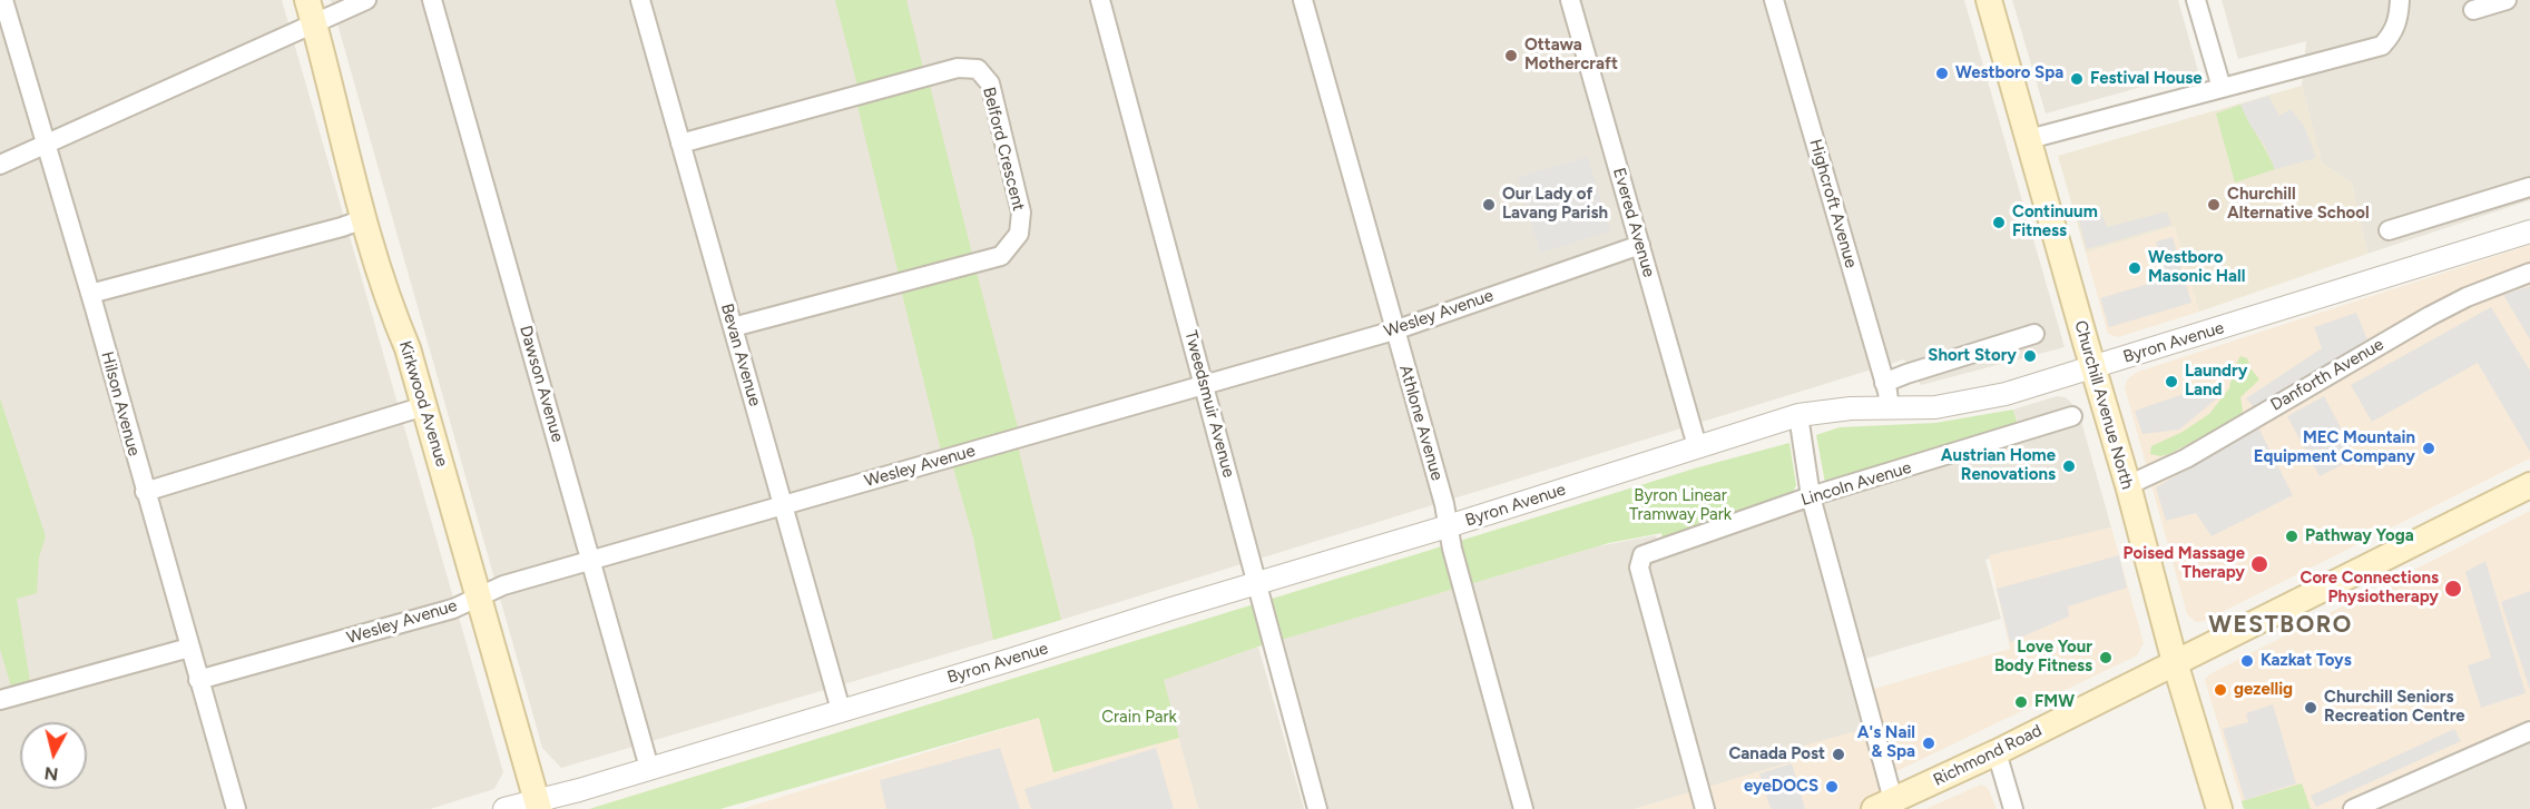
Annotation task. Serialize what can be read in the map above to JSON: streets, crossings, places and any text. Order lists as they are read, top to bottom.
{
  "streets": {
    "main road": ["Kirkwood Avenue", "Churchill Avenue North", "Richmond Road"],
    "street": [
      "Belford Crescent",
      "Highcroft Avenue",
      "Evered Avenue",
      "Wesley Avenue",
      "Byron Avenue",
      "Bevan Avenue",
      "Danforth Avenue",
      "Dawson Avenue",
      "Hilson Avenue",
      "Tweedsmuir Avenue",
      "Athlone Avenue",
      "Lincoln Avenue"
    ]
  },
  "crossings": [
    ["Belford Crescent", "Bevan Avenue"],
    ["Highcroft Avenue", "Byron Avenue"],
    ["Evered Avenue", "Wesley Avenue"],
    ["Evered Avenue", "Byron Avenue"],
    ["Wesley Avenue", "Bevan Avenue"],
    ["Wesley Avenue", "Dawson Avenue"],
    ["Wesley Avenue", "Hilson Avenue"],
    ["Wesley Avenue", "Kirkwood Avenue"],
    ["Wesley Avenue", "Tweedsmuir Avenue"],
    ["Wesley Avenue", "Athlone Avenue"],
    ["Byron Avenue", "Bevan Avenue"],
    ["Byron Avenue", "Dawson Avenue"],
    ["Byron Avenue", "Kirkwood Avenue"],
    ["Byron Avenue", "Tweedsmuir Avenue"],
    ["Byron Avenue", "Churchill Avenue North"],
    ["Byron Avenue", "Athlone Avenue"],
    ["Danforth Avenue", "Churchill Avenue North"],
    ["Churchill Avenue North", "Richmond Road"]
  ],
  "districts": ["WESTBORO"],
  "parks": ["Byron Linear Tramway Park", "Crain Park"],
  "places": [
    "Ottawa Mothercraft",
    "Westboro Spa",
    "Festival House",
    "Our Lady of Lavang Parish",
    "Churchill Alternative School",
    "Continuum Fitness",
    "Westboro Masonic Hall",
    "Short Story",
    "Laundry Land",
    "MEC Mountain Equipment Company",
    "Austrian Home Renovations",
    "Pathway Yoga",
    "Poised Massage Therapy",
    "Core Connections Physiotherapy",
    "Love Your Body Fitness",
    "Kazkat Toys",
    "gezellig",
    "FMW",
    "Churchill Seniors Recreation Centre",
    "A's Nail & Spa",
    "Canada Post",
    "eyeDOCS"
  ],
  "north": "bottom"
}
